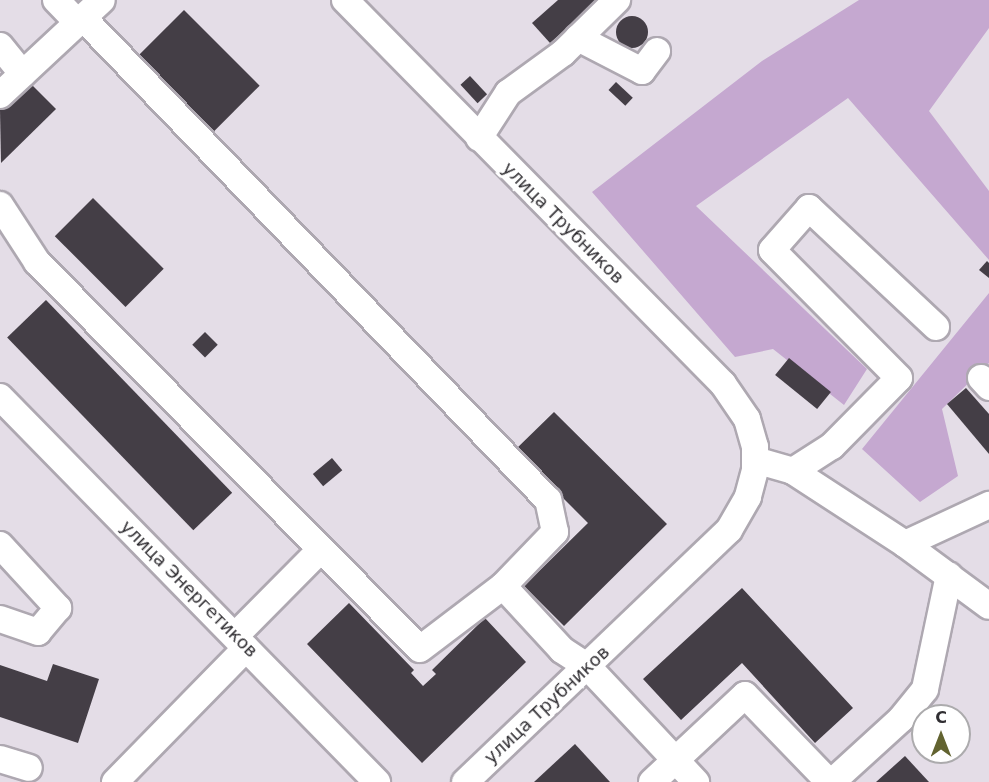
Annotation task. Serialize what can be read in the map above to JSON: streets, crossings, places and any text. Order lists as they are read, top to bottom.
{
  "streets": {
    "street": ["улица Трубников", "улица Энергетиков"]
  },
  "north": "top"
}
